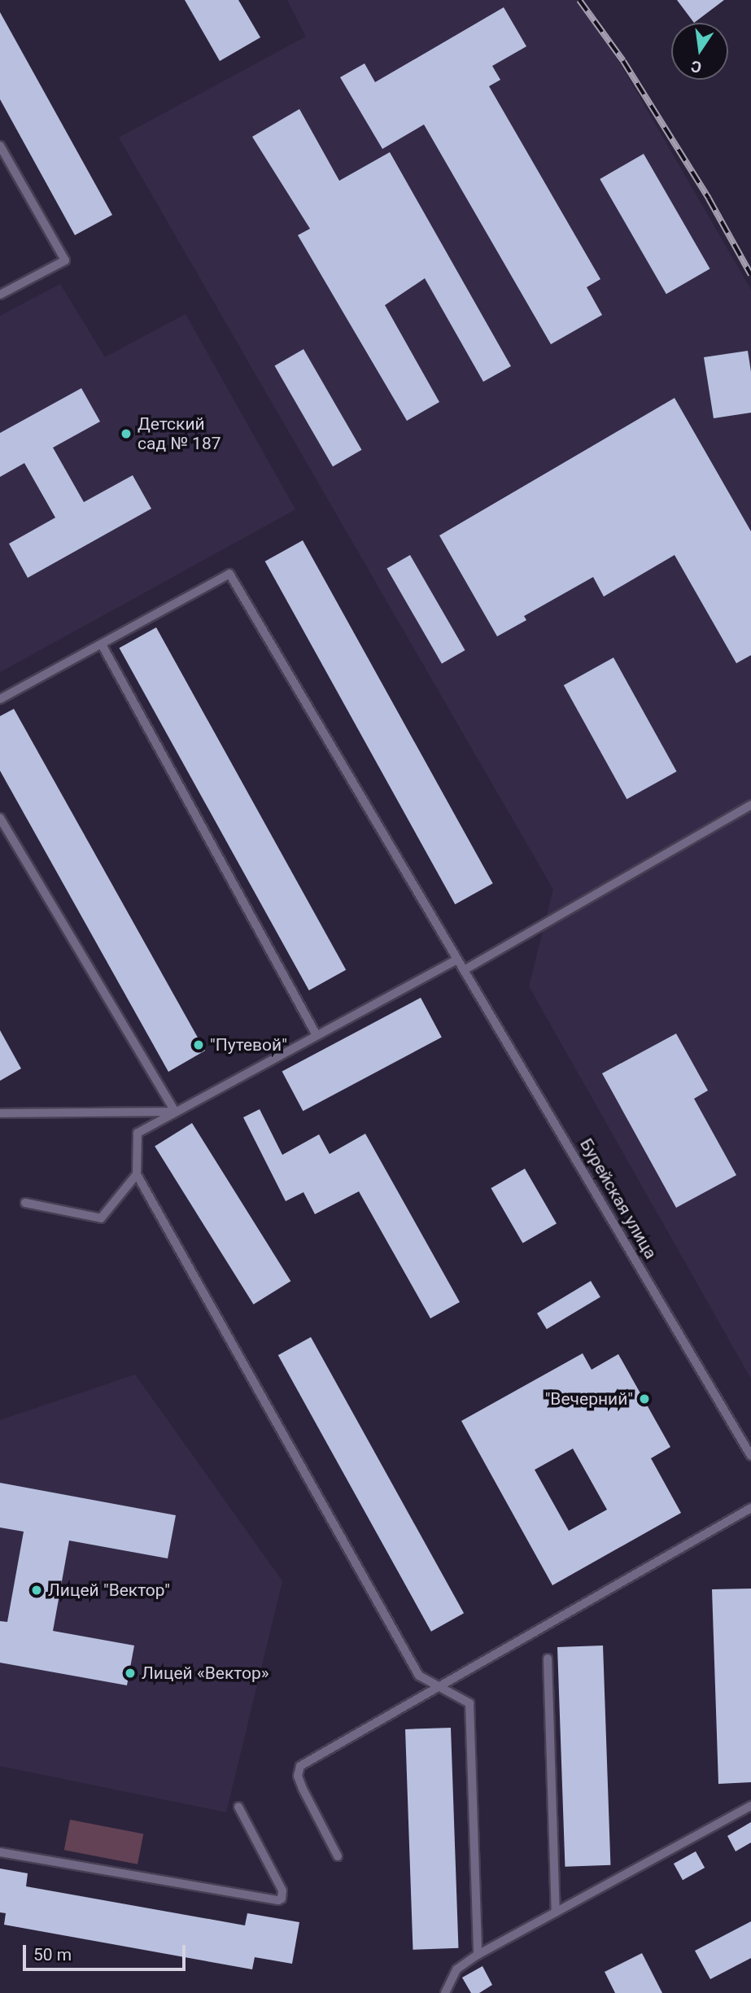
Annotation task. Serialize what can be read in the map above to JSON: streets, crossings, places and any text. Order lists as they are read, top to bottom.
{
  "streets": {
    "lane": ["Бурейская улица"]
  },
  "places": [
    "Детский сад № 187",
    "\"Путевой\"",
    "\"Вечерний\"",
    "Лицей \"Вектор\"",
    "Лицей «Вектор»"
  ],
  "scale_bar": "50 m",
  "north": "bottom"
}
